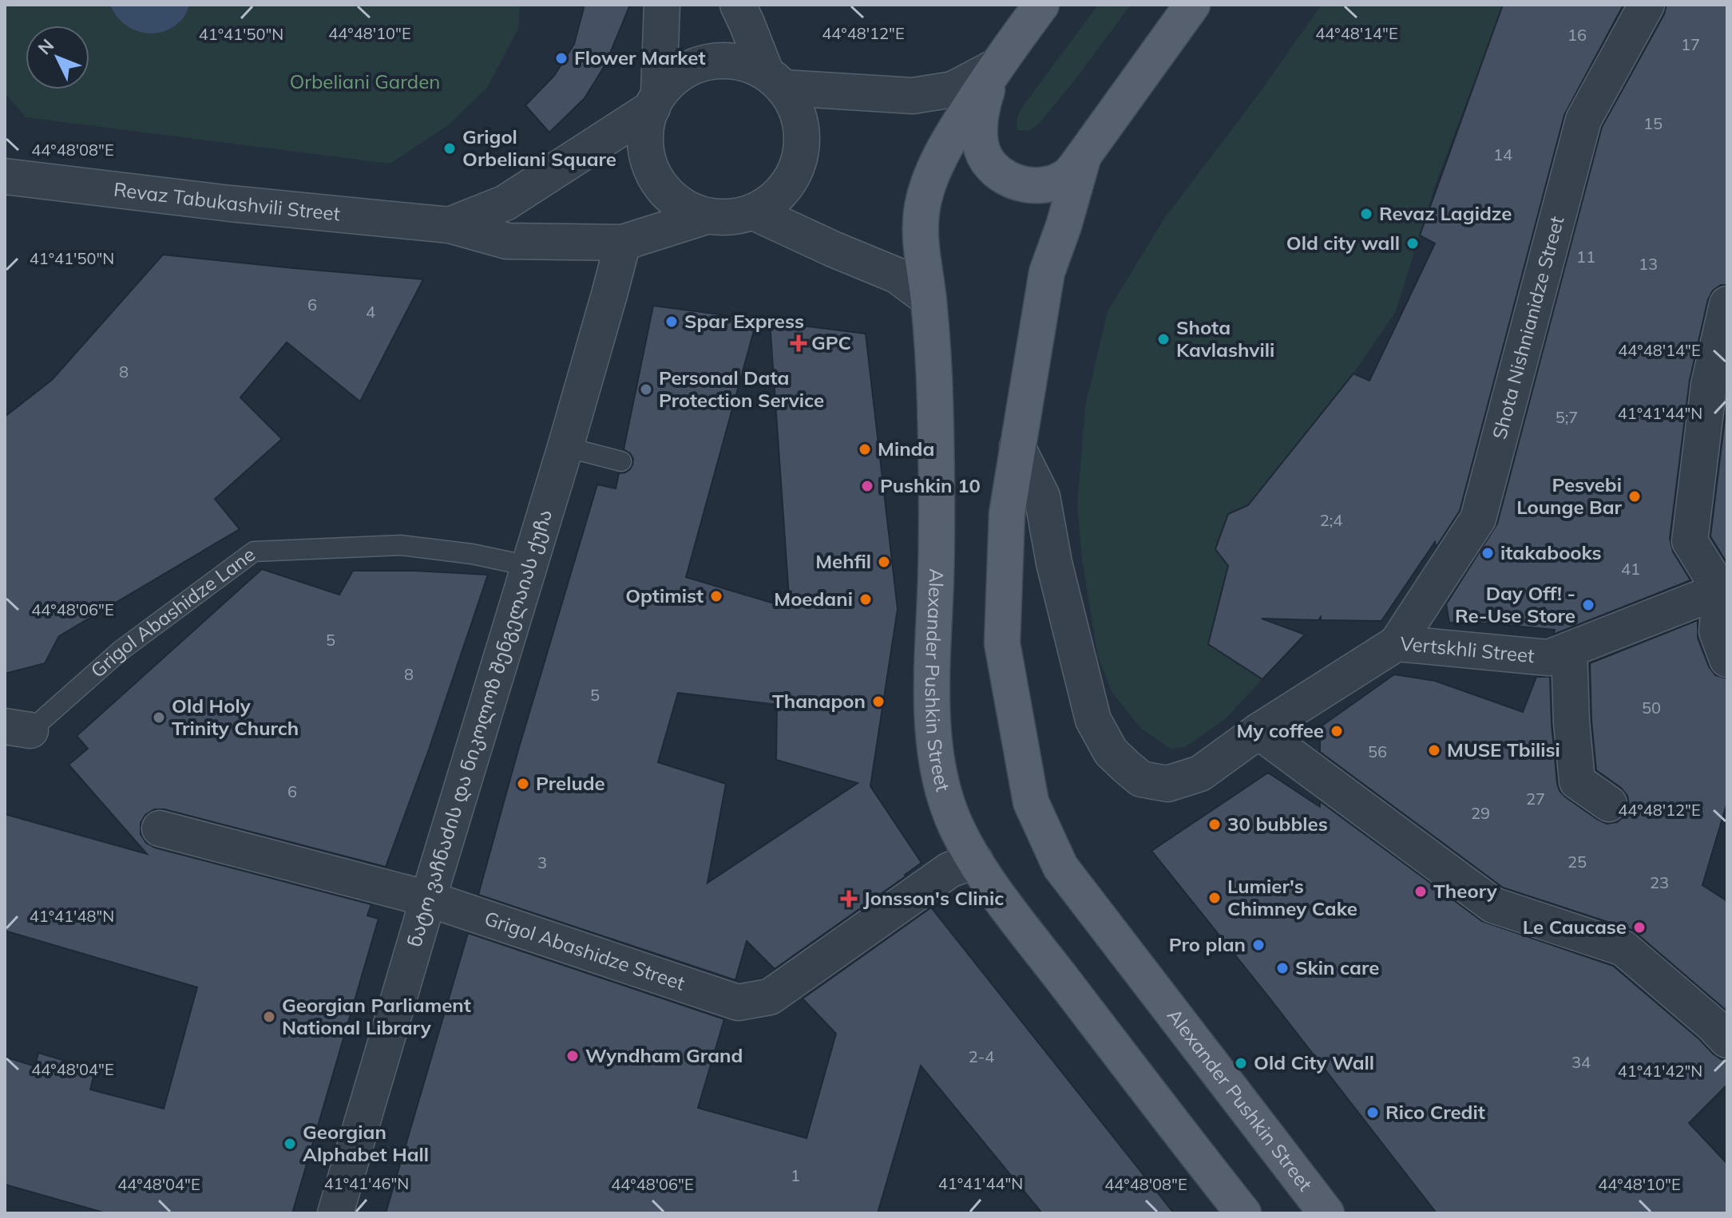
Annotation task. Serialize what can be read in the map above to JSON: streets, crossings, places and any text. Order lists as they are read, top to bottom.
{
  "streets": {
    "main road": ["Alexander Pushkin Street"],
    "street": [
      "Revaz Tabukashvili Street",
      "Shota Nishnianidze Street",
      "Vertskhli Street",
      "ნატო ვაჩნაძის და ნიკოლოზ შენგელაიას ქუჩა",
      "Grigol Abashidze Street"
    ],
    "lane": ["Grigol Abashidze Lane"]
  },
  "crossings": [
    ["Revaz Tabukashvili Street", "ნატო ვაჩნაძის და ნიკოლოზ შენგელაიას ქუჩა"],
    ["Shota Nishnianidze Street", "Vertskhli Street"],
    ["Grigol Abashidze Lane", "ნატო ვაჩნაძის და ნიკოლოზ შენგელაიას ქუჩა"],
    ["Vertskhli Street", "Alexander Pushkin Street"],
    ["Alexander Pushkin Street", "Grigol Abashidze Street"],
    ["ნატო ვაჩნაძის და ნიკოლოზ შენგელაიას ქუჩა", "Grigol Abashidze Street"]
  ],
  "parks": ["Orbeliani Garden"],
  "places": {
    "other": [
      "Flower Market",
      "Grigol Orbeliani Square",
      "Revaz Lagidze",
      "Old city wall",
      "Spar Express",
      "Shota Kavlashvili",
      "Personal Data Protection Service",
      "Minda",
      "Pushkin 10",
      "Pesvebi Lounge Bar",
      "itakabooks",
      "Mehfil",
      "Optimist",
      "Moedani",
      "Day Off! - Re-Use Store",
      "Thanapon",
      "Old Holy Trinity Church",
      "My coffee",
      "MUSE Tbilisi",
      "Prelude",
      "30 bubbles",
      "Theory",
      "Lumier's Chimney Cake",
      "Le Caucase",
      "Pro plan",
      "Skin care",
      "Georgian Parliament National Library",
      "Wyndham Grand",
      "Old City Wall",
      "Rico Credit",
      "Georgian Alphabet Hall"
    ],
    "health": ["GPC", "Jonsson's Clinic"]
  },
  "house_numbers": [
    "16",
    "17",
    "15",
    "14",
    "11",
    "13",
    "6",
    "4",
    "8",
    "5;7",
    "2;4",
    "41",
    "5",
    "8",
    "5",
    "50",
    "56",
    "6",
    "27",
    "29",
    "25",
    "3",
    "23",
    "2-4",
    "34",
    "1"
  ],
  "north": "top left",
  "coordinates": [
    "44°48'10\"E",
    "44°48'12\"E",
    "44°48'14\"E",
    "41°41'50\"N",
    "44°48'08\"E",
    "41°41'44\"N",
    "44°48'06\"E",
    "41°41'48\"N",
    "44°48'04\"E",
    "41°41'42\"N",
    "41°41'46\"N"
  ]
}
